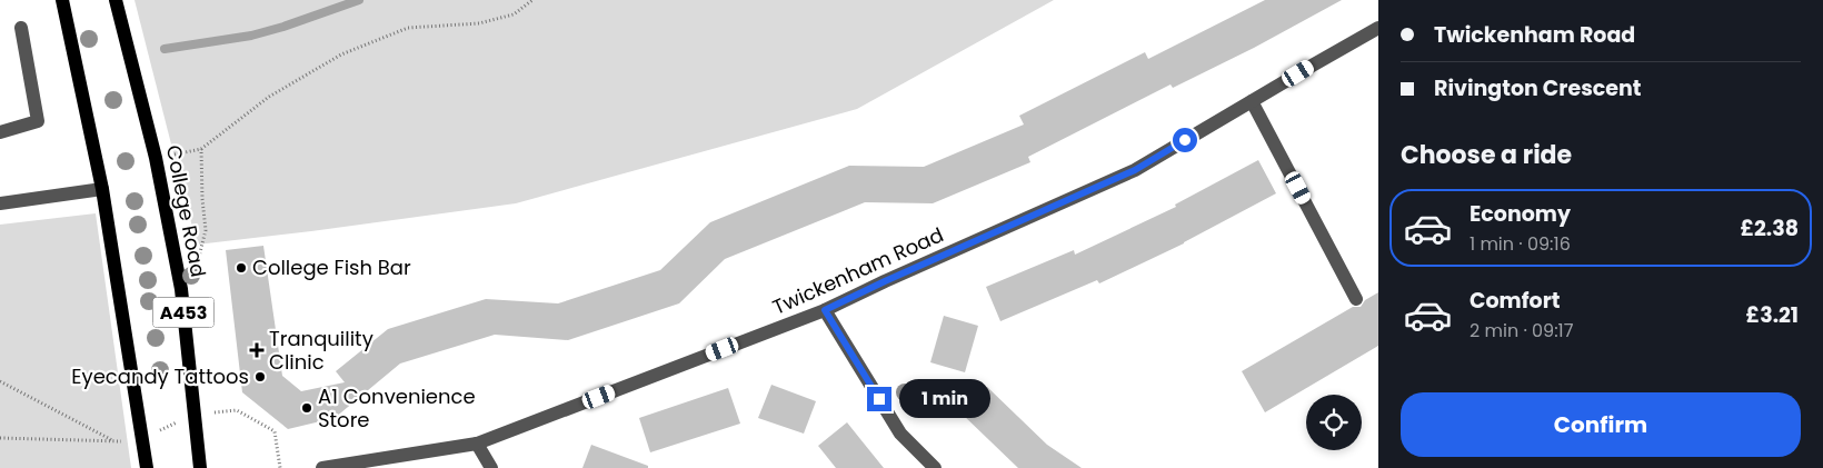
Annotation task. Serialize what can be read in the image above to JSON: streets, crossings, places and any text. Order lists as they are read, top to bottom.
{
  "streets": {
    "main road": ["College Road", "A453"],
    "street": ["Twickenham Road"]
  },
  "places": {
    "other": ["College Fish Bar", "Eyecandy Tattoos", "A1 Convenience Store"],
    "health": ["Tranquility Clinic"]
  },
  "page": {
    "banner": ["Twickenham Road", "Rivington Crescent"],
    "heading": "Choose a ride",
    "list": [
      {
        "name": "Economy",
        "note": "1 min · 09:16",
        "value": "£2.38"
      },
      {
        "name": "Comfort",
        "note": "2 min · 09:17",
        "value": "£3.21"
      }
    ],
    "bubble": "1 min",
    "buttons": "Confirm"
  }
}
